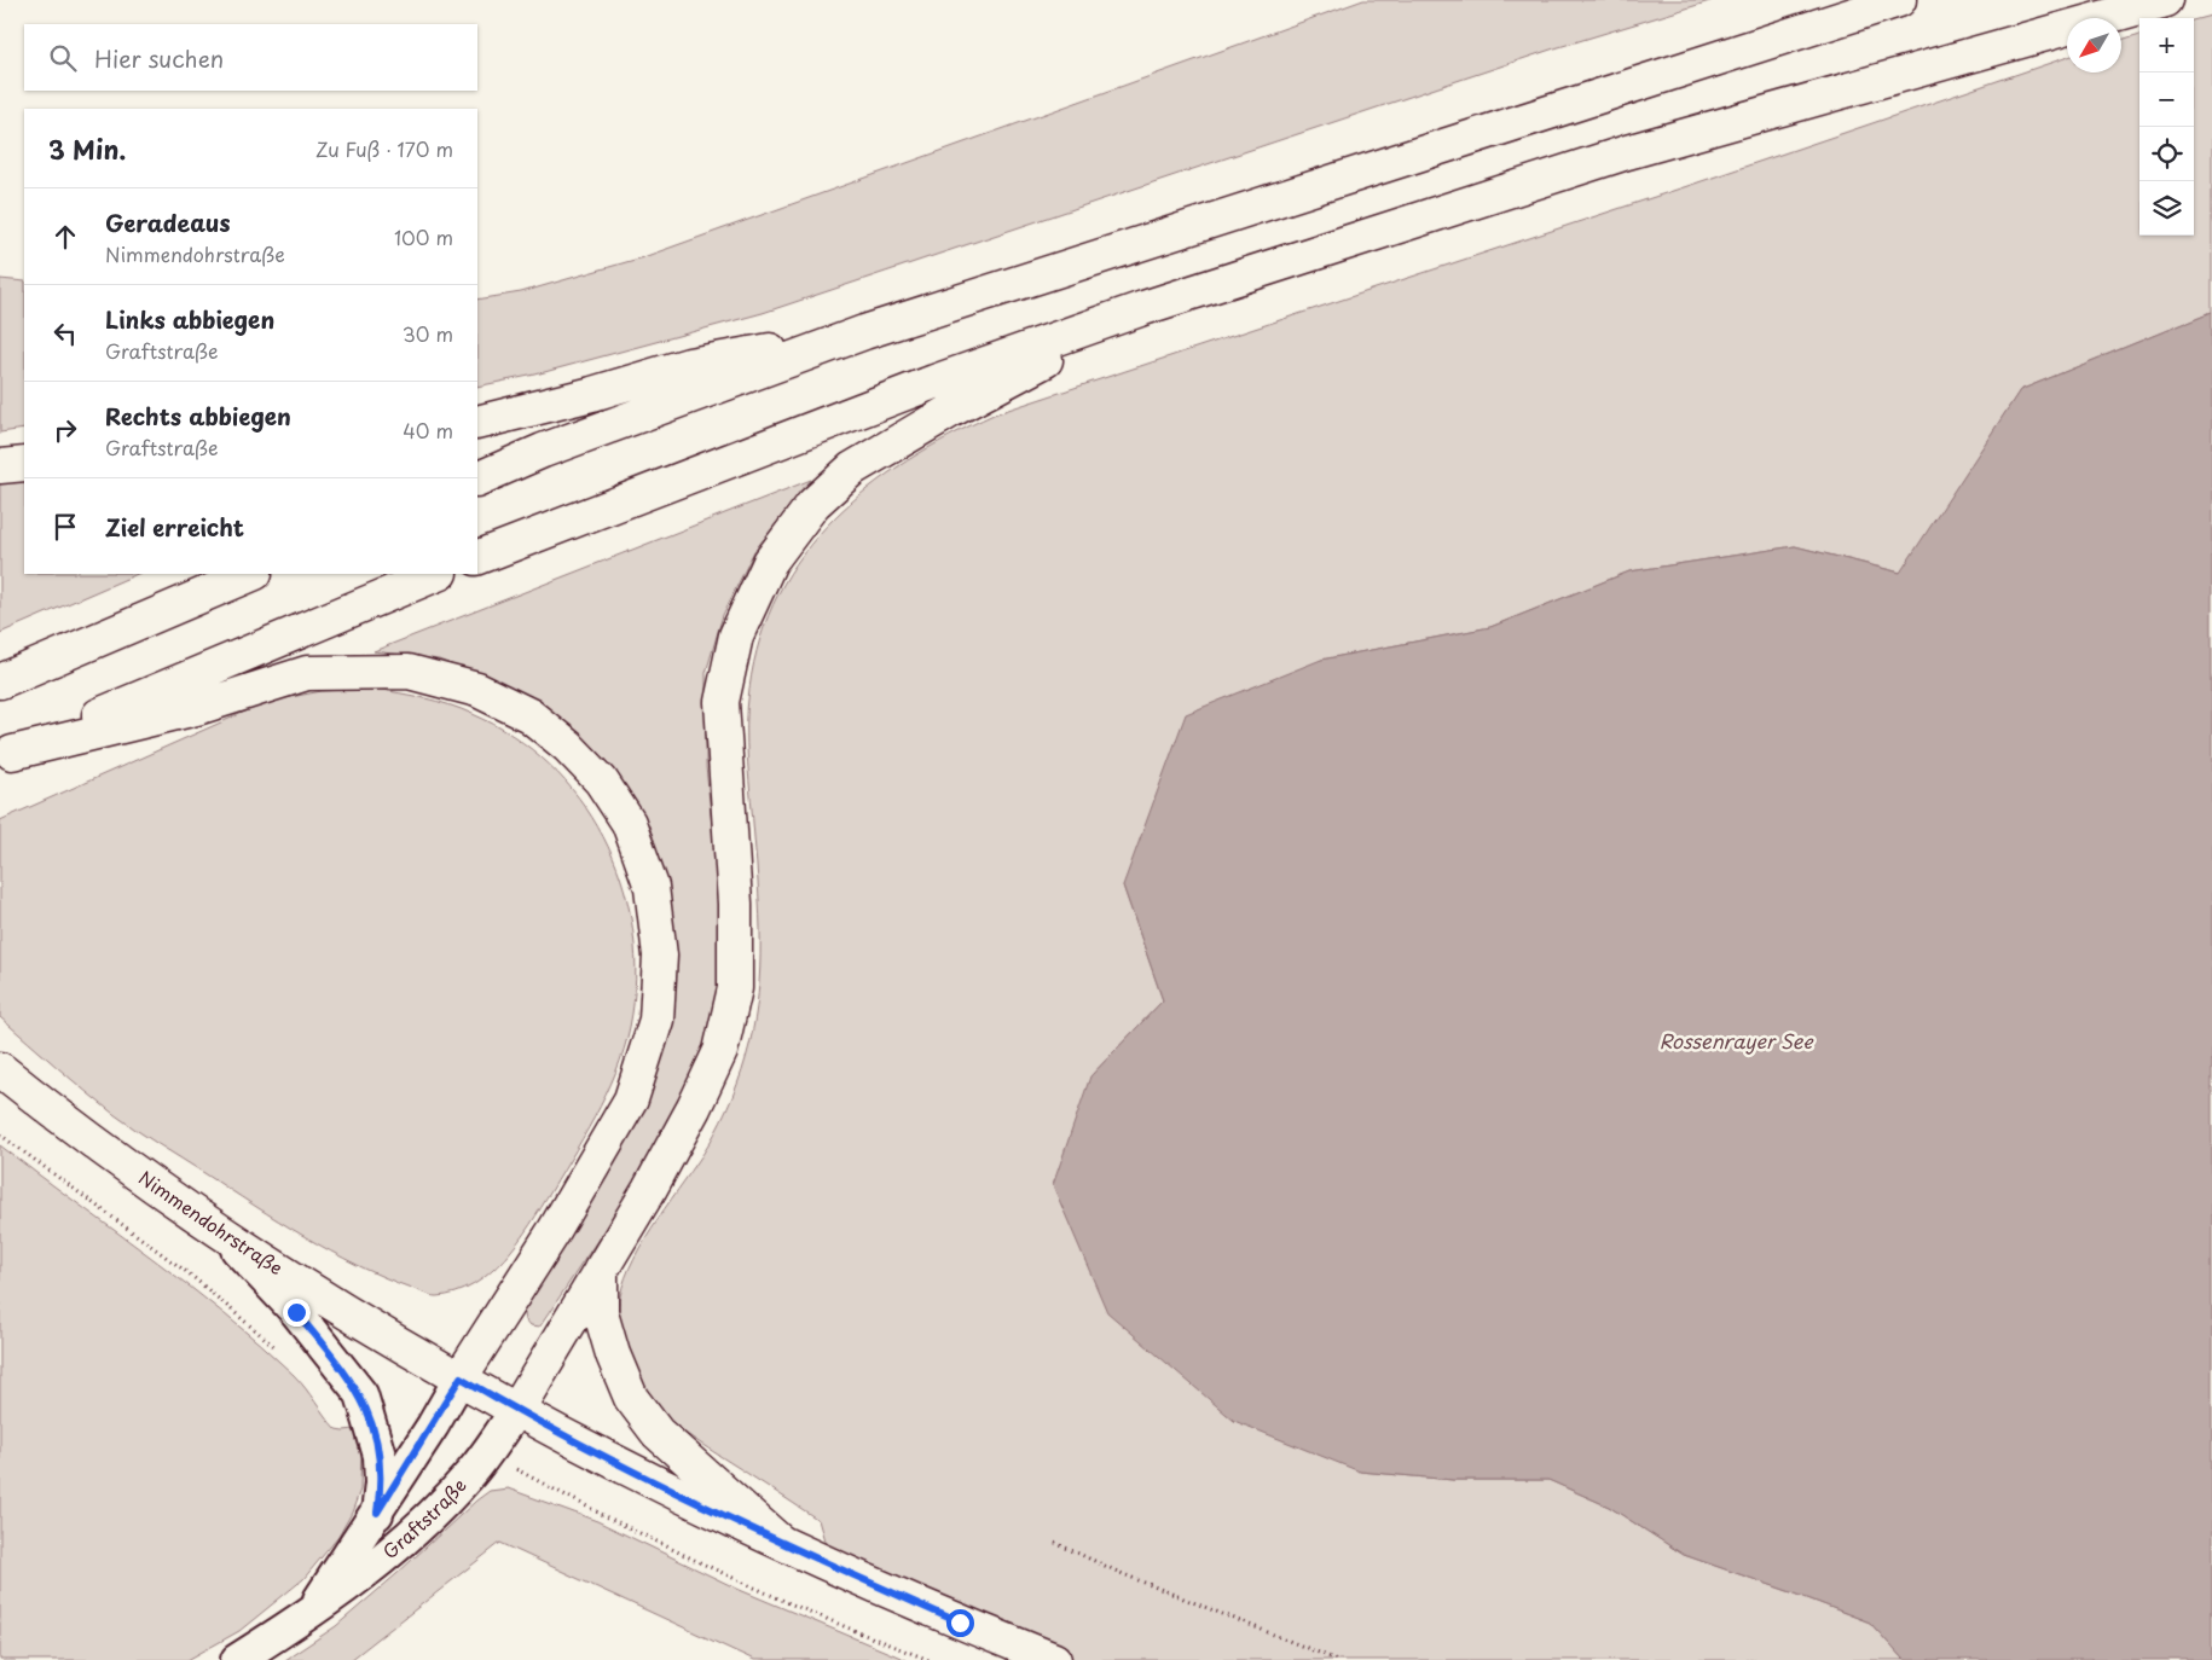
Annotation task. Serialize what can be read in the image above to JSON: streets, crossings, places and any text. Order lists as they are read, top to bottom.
{
  "streets": {
    "main road": ["Nimmendohrstraße"],
    "street": ["Graftstraße"]
  },
  "crossings": [
    ["Nimmendohrstraße", "Graftstraße"]
  ],
  "water": ["Rossenrayer See"],
  "north": "bottom left",
  "page": {
    "map_buttons": ["+", "−"],
    "search": "Hier suchen",
    "heading": ["3 Min.", "Zu Fuß · 170 m"],
    "list": [
      ["Geradeaus", "Nimmendohrstraße", "100 m"],
      ["Links abbiegen", "Graftstraße", "30 m"],
      ["Rechts abbiegen", "Graftstraße", "40 m"],
      "Ziel erreicht"
    ]
  }
}
